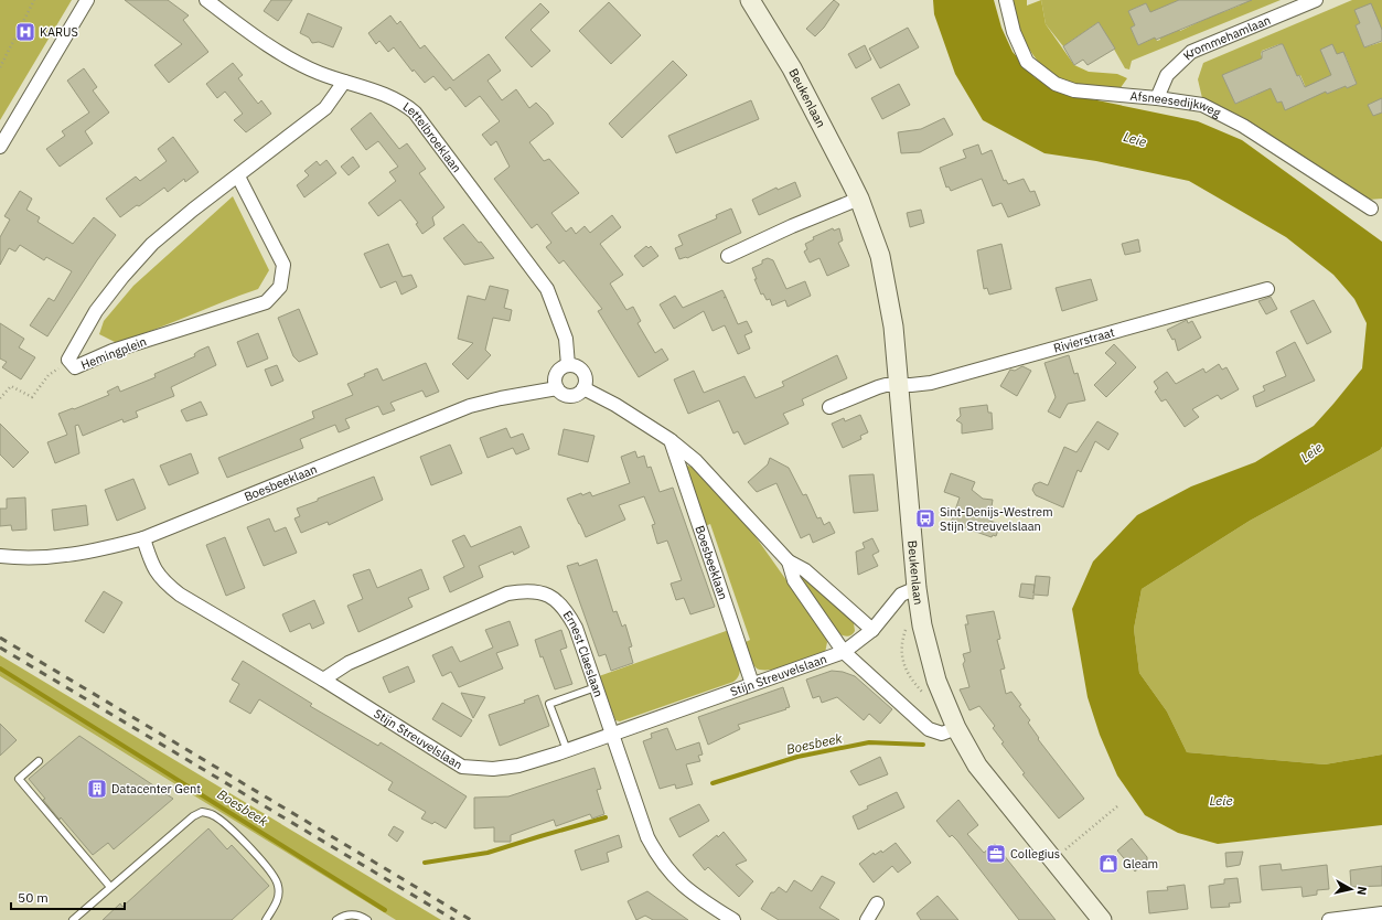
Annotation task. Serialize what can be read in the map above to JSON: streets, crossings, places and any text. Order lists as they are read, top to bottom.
{
  "streets": {
    "street": [
      "Krommehamlaan",
      "Beukenlaan",
      "Afsneesedijkweg",
      "Lettelbroeklaan",
      "Rivierstraat",
      "Hemingplein",
      "Boesbeeklaan",
      "Ernest Claeslaan",
      "Stijn Streuvelslaan"
    ]
  },
  "crossings": [
    ["Krommehamlaan", "Afsneesedijkweg"],
    ["Beukenlaan", "Rivierstraat"],
    ["Lettelbroeklaan", "Hemingplein"],
    ["Lettelbroeklaan", "Boesbeeklaan"],
    ["Boesbeeklaan", "Stijn Streuvelslaan"],
    ["Ernest Claeslaan", "Stijn Streuvelslaan"]
  ],
  "water": ["Leie", "Boesbeek"],
  "places": {
    "hospital": ["KARUS"],
    "bus stop": ["Sint-Denijs-Westrem Stijn Streuvelslaan"],
    "building": ["Datacenter Gent"],
    "office": ["Collegius"],
    "shop": ["Gleam"]
  },
  "scale_bar": "50 m",
  "north": "right"
}
